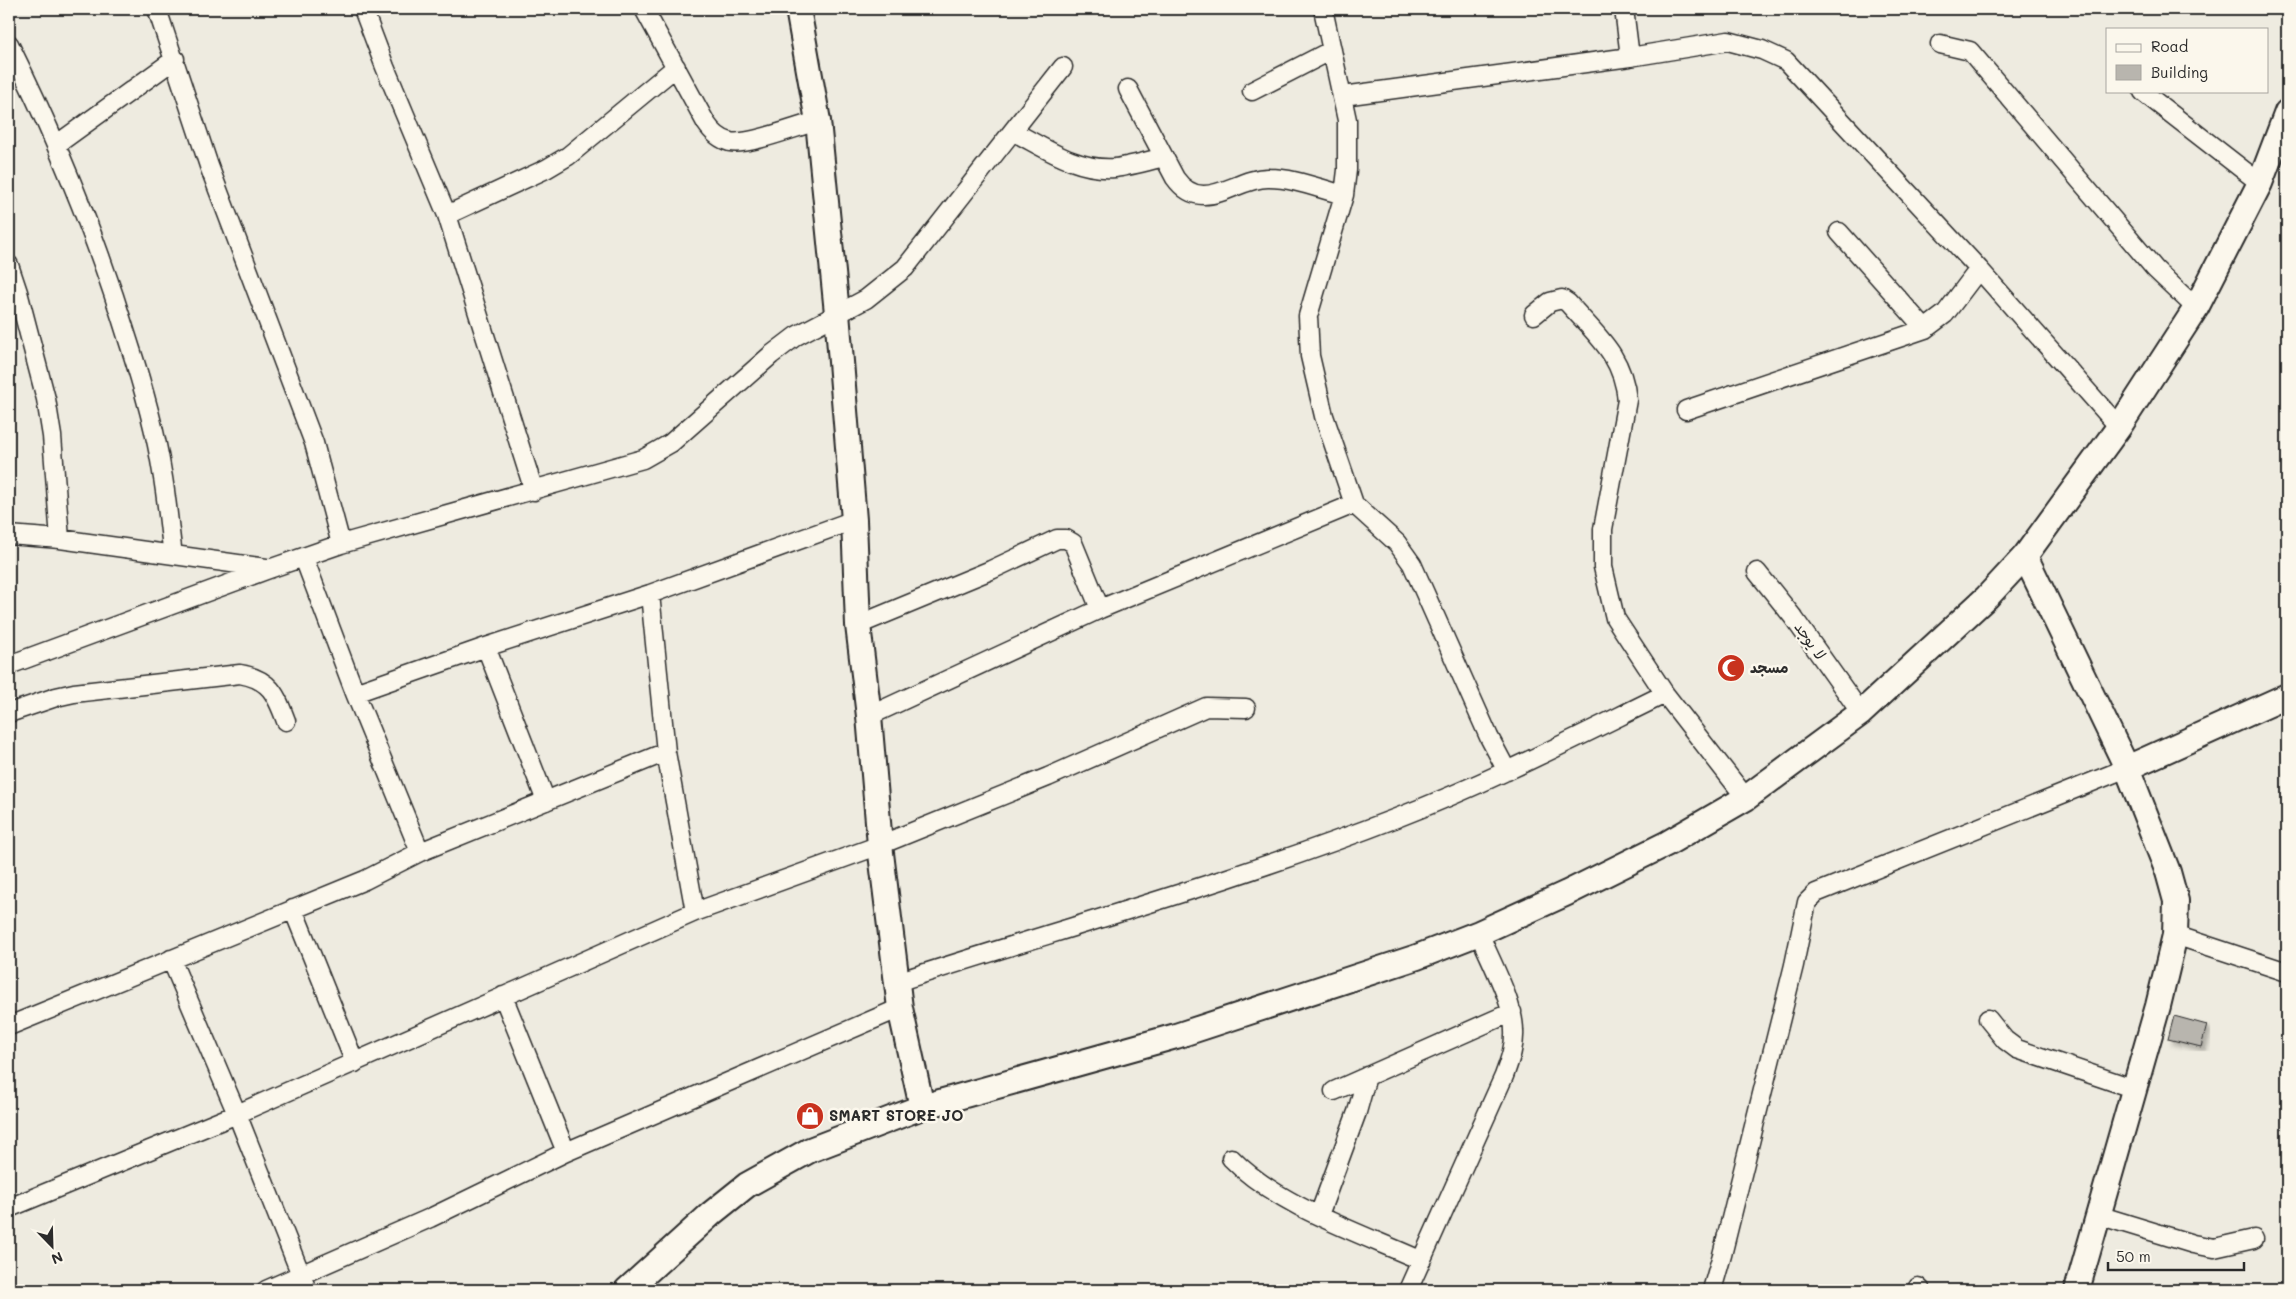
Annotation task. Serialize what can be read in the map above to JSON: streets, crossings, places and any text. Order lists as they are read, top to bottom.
{
  "streets": {
    "street": ["لا يوجد"]
  },
  "places": {
    "mosque": ["مسجد"],
    "shop": ["SMART STORE JO"]
  },
  "legend": ["Road", "Building"],
  "scale_bar": "50 m",
  "north": "bottom right"
}
